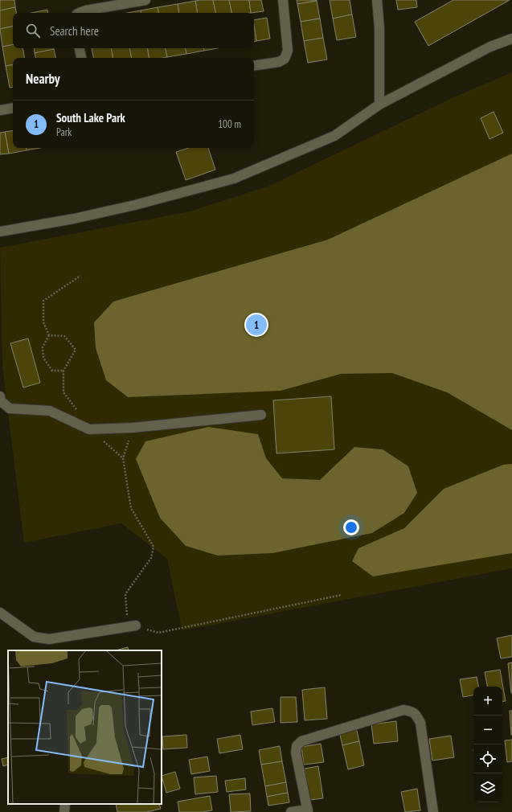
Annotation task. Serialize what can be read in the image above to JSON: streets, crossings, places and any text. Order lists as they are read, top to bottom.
{
  "page": {
    "search": "Search here",
    "heading": "Nearby",
    "list": [
      {
        "mark": "1",
        "name": "South Lake Park",
        "note": "Park",
        "value": "100 m"
      }
    ],
    "pins": "1",
    "map_buttons": ["+", "−"]
  }
}
